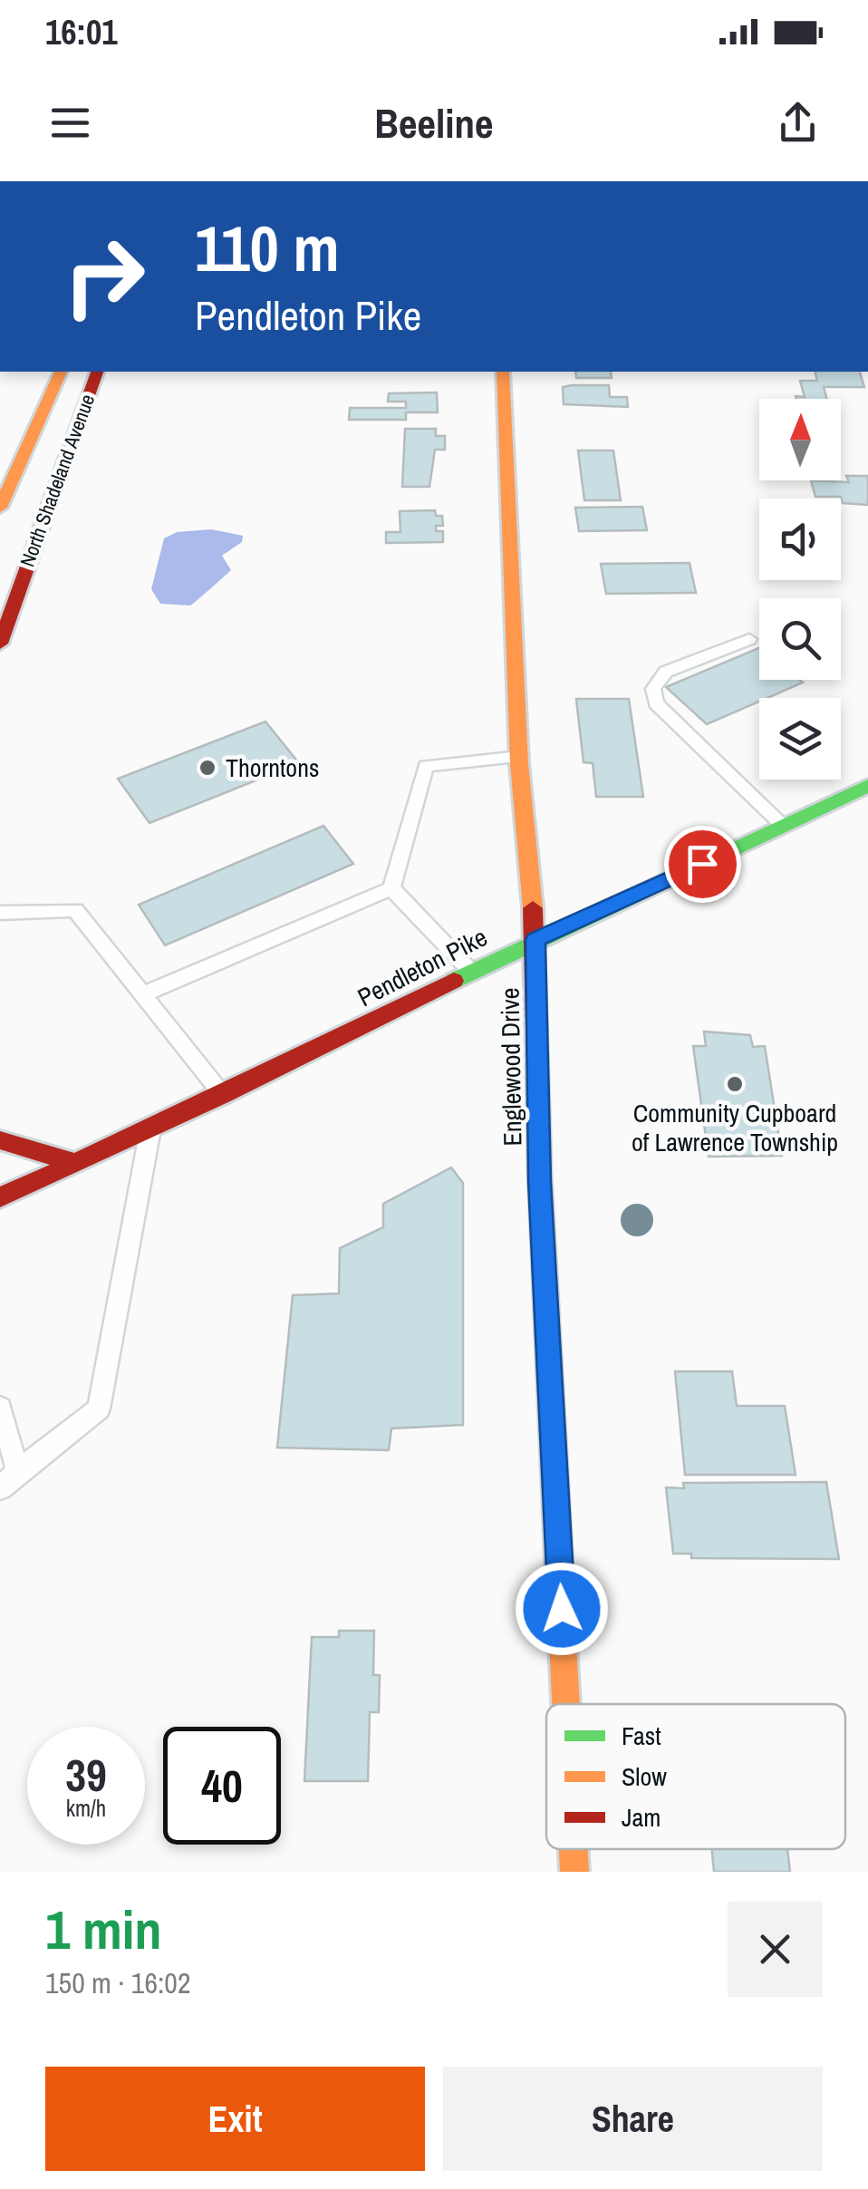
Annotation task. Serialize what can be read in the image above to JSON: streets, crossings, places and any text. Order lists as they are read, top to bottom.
{
  "streets": {
    "main road": ["North Shadeland Avenue", "Pendleton Pike", "Englewood Drive"]
  },
  "crossings": [
    ["Pendleton Pike", "Englewood Drive"]
  ],
  "places": ["Thorntons", "Community Cupboard of Lawrence Township"],
  "legend": ["Fast", "Slow", "Jam"],
  "north": "top",
  "page": {
    "status": "16:01",
    "header": "Beeline",
    "turn": ["110 m", "Pendleton Pike"],
    "speed": "39 km/h",
    "limit": "40",
    "heading": ["1 min", "150 m · 16:02"],
    "buttons": ["Exit", "Share"]
  }
}
